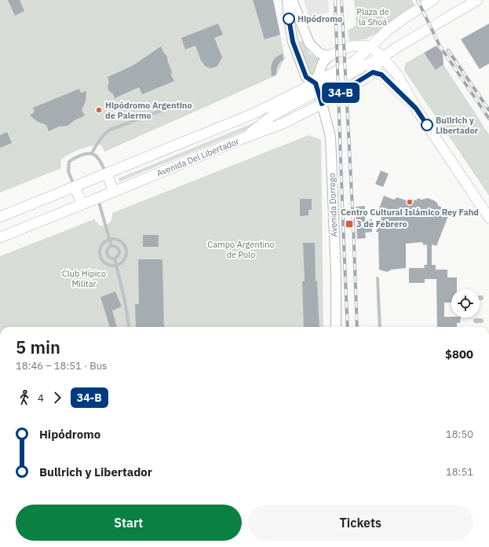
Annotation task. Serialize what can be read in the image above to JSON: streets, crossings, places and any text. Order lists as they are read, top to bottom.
{
  "streets": {
    "main road": ["Avenida Del Libertador", "Avenida Dorrego"]
  },
  "crossings": [
    ["Avenida Del Libertador", "Avenida Dorrego"]
  ],
  "parks": ["Plaza de la Shoá", "Campo Argentino de Polo", "Club Hípico Militar"],
  "places": {
    "other": [
      "Hipódromo",
      "Hipódromo Argentino de Palermo",
      "Bullrich y Libertador",
      "Centro Cultural Islámico Rey Fahd"
    ],
    "transit": ["3 de Febrero"]
  },
  "lines": ["bus line 34-B"],
  "page": {
    "on_map": "34-B",
    "heading": ["5 min", "18:46 – 18:51 · Bus", "$800"],
    "legs": ["4", "34-B"],
    "list": [
      {
        "name": "Hipódromo",
        "value": "18:50"
      },
      {
        "name": "Bullrich y Libertador",
        "value": "18:51"
      }
    ],
    "buttons": ["Start", "Tickets"]
  }
}
